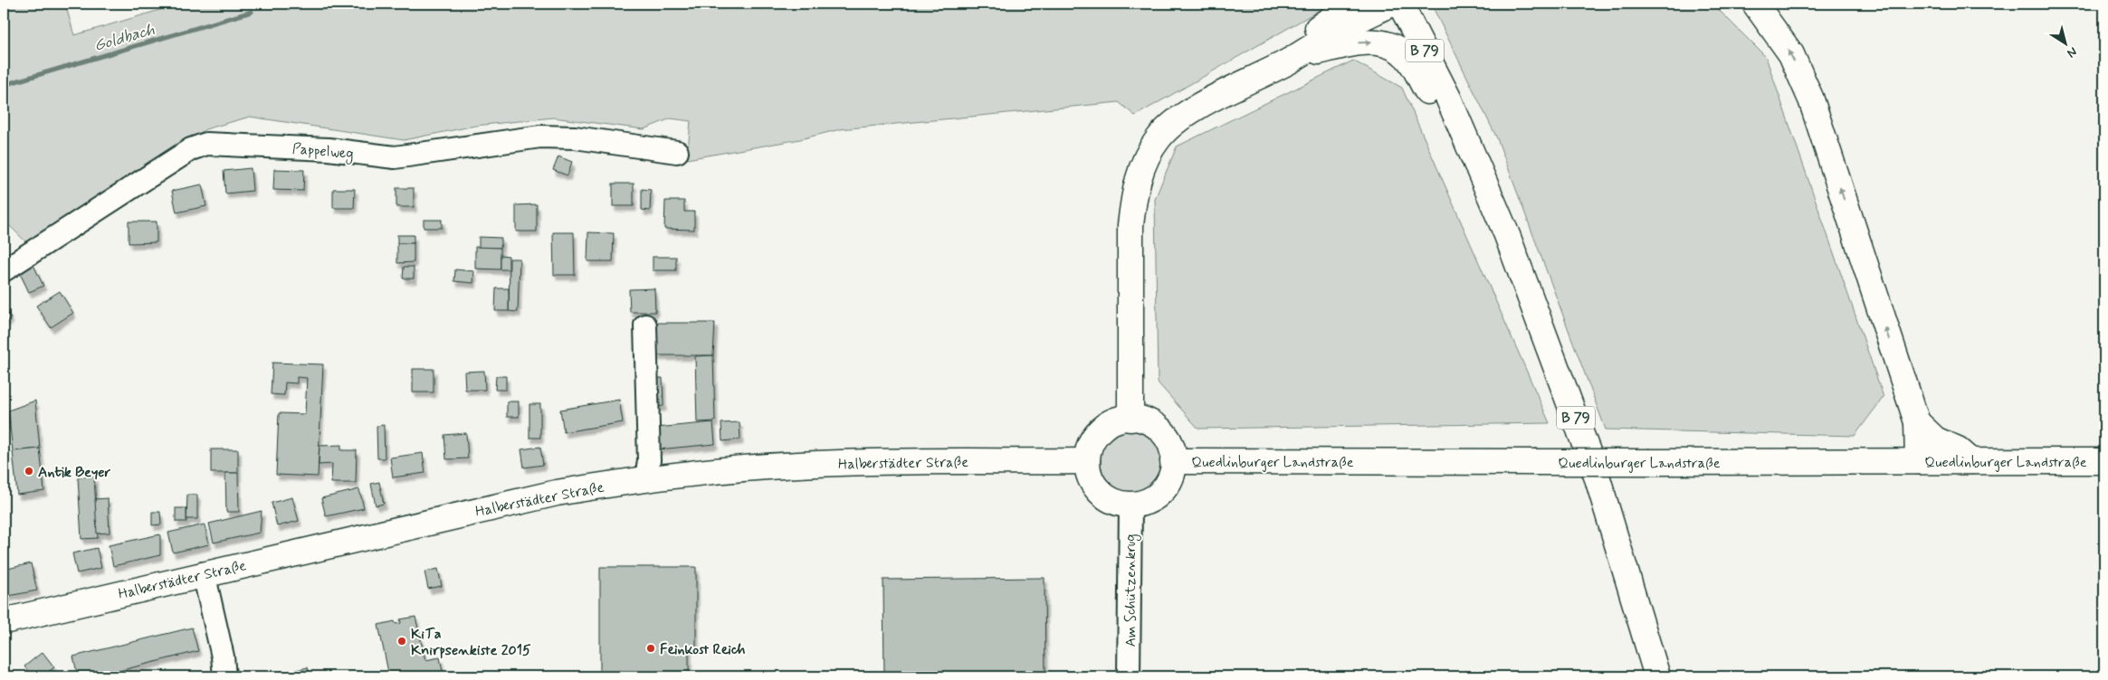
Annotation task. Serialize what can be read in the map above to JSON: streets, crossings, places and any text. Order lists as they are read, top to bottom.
{
  "streets": {
    "main road": ["B 79", "Quedlinburger Landstraße", "Halberstädter Straße"],
    "street": ["Pappelweg", "Am Schützenkrug"]
  },
  "crossings": [
    ["Quedlinburger Landstraße", "Halberstädter Straße"],
    ["Quedlinburger Landstraße", "Am Schützenkrug"],
    ["Halberstädter Straße", "Am Schützenkrug"]
  ],
  "water": ["Goldbach"],
  "places": ["Antik Beyer", "KiTa Knirpsenkiste 2015", "Feinkost Reich"],
  "north": "bottom right"
}
